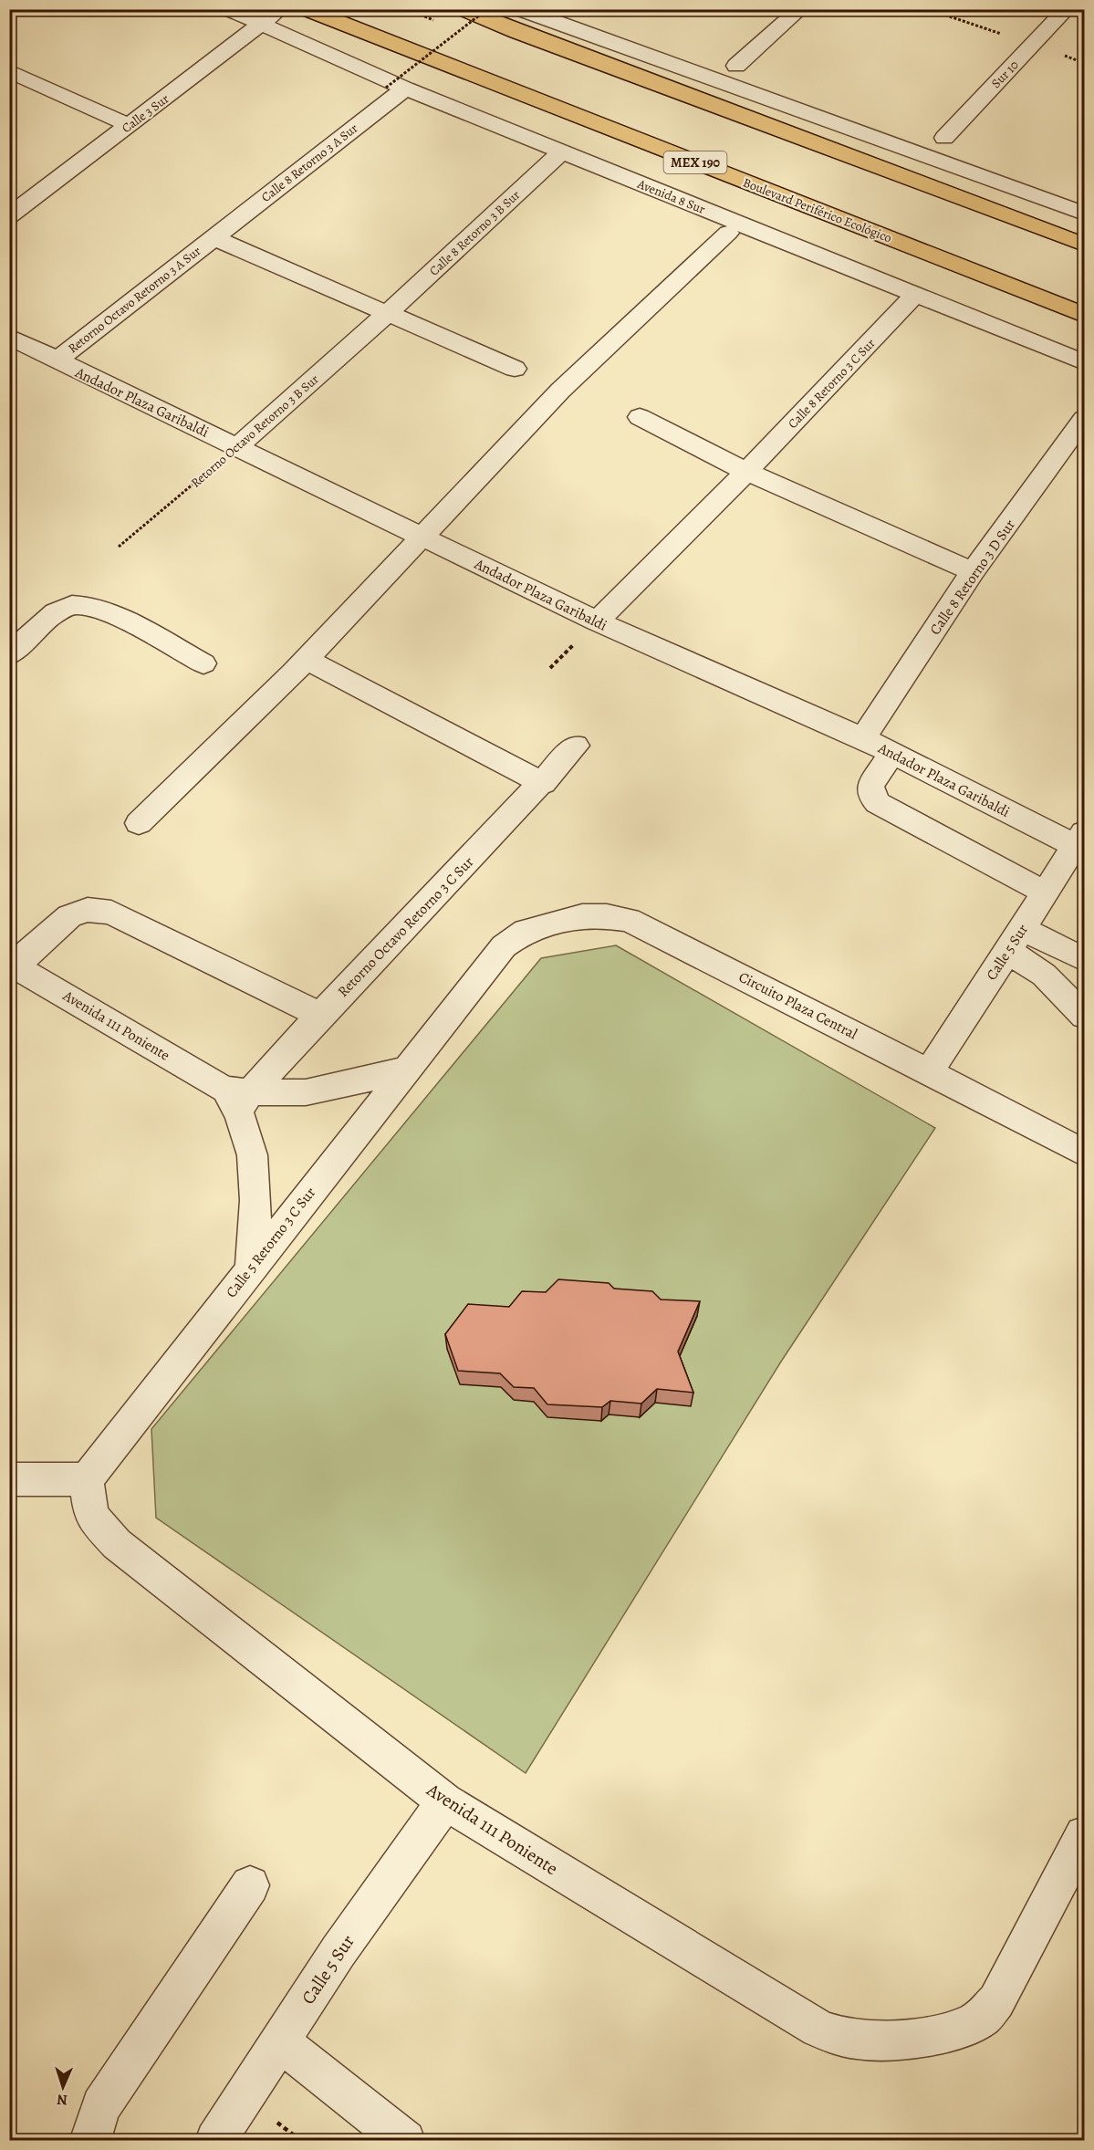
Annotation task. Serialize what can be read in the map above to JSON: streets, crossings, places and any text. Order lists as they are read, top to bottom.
{
  "streets": {
    "highway": ["MEX 190", "Boulevard Periférico Ecológico"],
    "street": [
      "Sur 10",
      "Calle 3 Sur",
      "Calle 8 Retorno 3 A Sur",
      "Avenida 8 Sur",
      "Calle 8 Retorno 3 B Sur",
      "Retorno Octavo Retorno 3 A Sur",
      "Calle 8 Retorno 3 C Sur",
      "Andador Plaza Garibaldi",
      "Retorno Octavo Retorno 3 B Sur",
      "Calle 8 Retorno 3 D Sur",
      "Retorno Octavo Retorno 3 C Sur",
      "Calle 5 Sur",
      "Circuito Plaza Central",
      "Avenida 111 Poniente",
      "Calle 5 Retorno 3 C Sur"
    ]
  },
  "crossings": [
    ["Calle 3 Sur", "Avenida 8 Sur"],
    ["Calle 8 Retorno 3 A Sur", "Avenida 8 Sur"],
    ["Calle 8 Retorno 3 A Sur", "Retorno Octavo Retorno 3 A Sur"],
    ["Avenida 8 Sur", "Calle 8 Retorno 3 B Sur"],
    ["Avenida 8 Sur", "Calle 8 Retorno 3 C Sur"],
    ["Calle 8 Retorno 3 B Sur", "Retorno Octavo Retorno 3 B Sur"],
    ["Retorno Octavo Retorno 3 A Sur", "Andador Plaza Garibaldi"],
    ["Andador Plaza Garibaldi", "Retorno Octavo Retorno 3 B Sur"],
    ["Andador Plaza Garibaldi", "Calle 8 Retorno 3 D Sur"],
    ["Andador Plaza Garibaldi", "Calle 5 Sur"],
    ["Retorno Octavo Retorno 3 C Sur", "Avenida 111 Poniente"],
    ["Calle 5 Sur", "Circuito Plaza Central"],
    ["Calle 5 Sur", "Avenida 111 Poniente"],
    ["Circuito Plaza Central", "Calle 5 Retorno 3 C Sur"],
    ["Avenida 111 Poniente", "Calle 5 Retorno 3 C Sur"]
  ],
  "north": "bottom"
}
